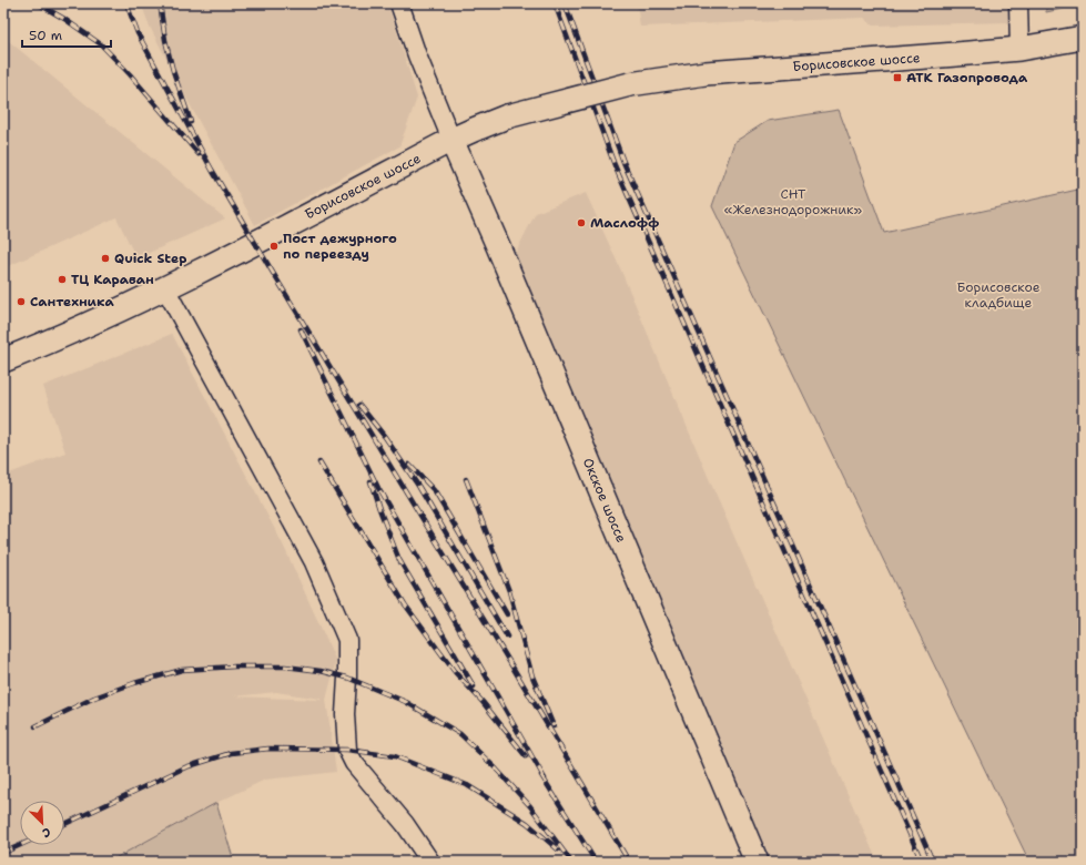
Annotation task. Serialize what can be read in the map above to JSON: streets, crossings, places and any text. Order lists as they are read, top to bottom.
{
  "streets": {
    "main road": ["Борисовское шоссе", "Окское шоссе"]
  },
  "crossings": [
    ["Борисовское шоссе", "Окское шоссе"]
  ],
  "parks": ["СНТ «Железнодорожник»", "Борисовское кладбище"],
  "places": {
    "transit": ["АТК Газопровода"],
    "other": [
      "Маслофф",
      "Пост дежурного по переезду",
      "Quick Step",
      "ТЦ Караван",
      "Сантехника"
    ]
  },
  "scale_bar": "50 m",
  "north": "bottom right"
}
